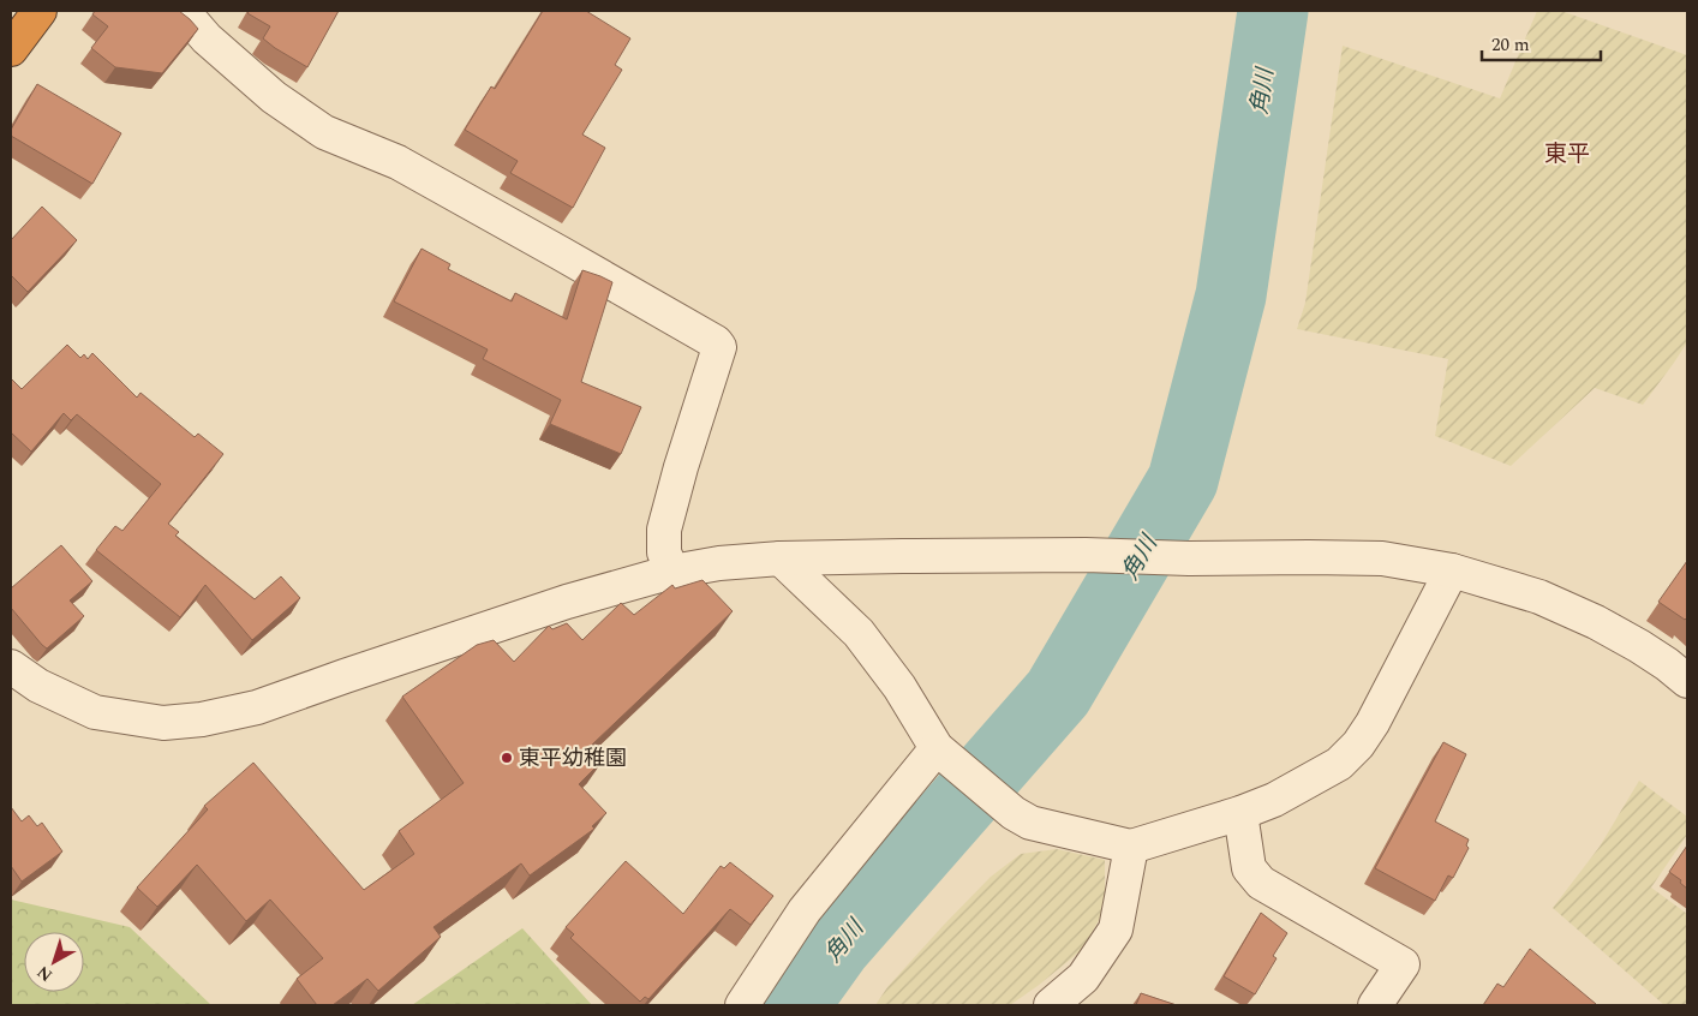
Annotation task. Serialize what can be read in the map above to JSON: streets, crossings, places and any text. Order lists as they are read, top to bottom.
{
  "districts": ["東平"],
  "water": ["角川"],
  "places": ["東平幼稚園"],
  "scale_bar": "20 m",
  "north": "bottom left"
}
